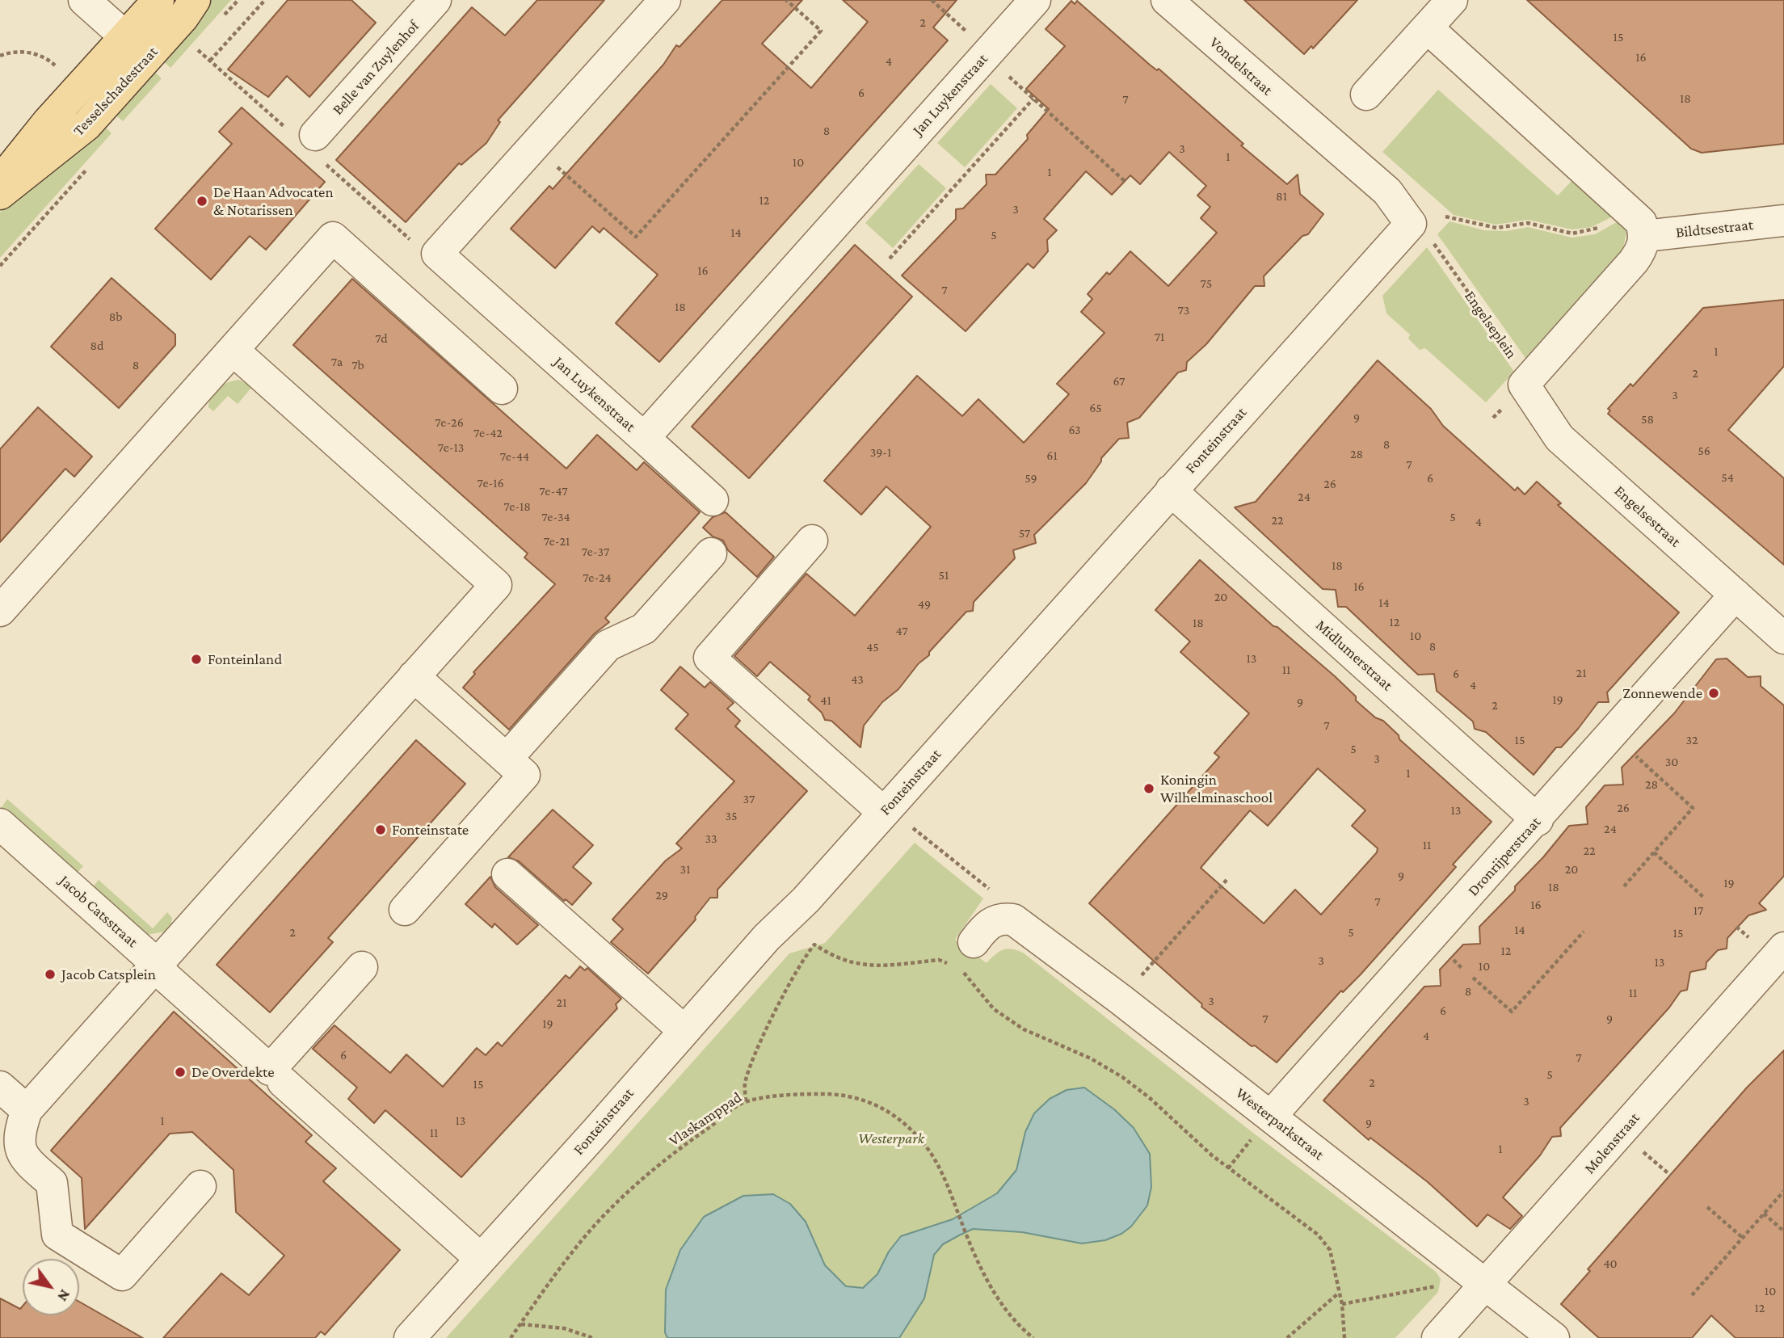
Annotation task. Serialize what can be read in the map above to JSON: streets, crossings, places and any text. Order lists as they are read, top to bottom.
{
  "streets": {
    "main road": ["Tesselschadestraat"],
    "street": [
      "Vondelstraat",
      "Belle van Zuylenhof",
      "Jan Luykenstraat",
      "Bildtsestraat",
      "Fonteinstraat",
      "Engelsestraat",
      "Midlumerstraat",
      "Dronrijperstraat",
      "Jacob Catsstraat",
      "Westerparkstraat",
      "Molenstraat"
    ],
    "path": ["Engelseplein", "Vlaskamppad"]
  },
  "crossings": [
    ["Vondelstraat", "Engelseplein"],
    ["Vondelstraat", "Fonteinstraat"],
    ["Engelseplein", "Fonteinstraat"],
    ["Engelseplein", "Engelsestraat"],
    ["Fonteinstraat", "Midlumerstraat"],
    ["Fonteinstraat", "Jacob Catsstraat"],
    ["Engelsestraat", "Dronrijperstraat"],
    ["Midlumerstraat", "Dronrijperstraat"],
    ["Dronrijperstraat", "Westerparkstraat"],
    ["Westerparkstraat", "Molenstraat"]
  ],
  "parks": ["Westerpark"],
  "places": [
    "De Haan Advocaten & Notarissen",
    "Fonteinland",
    "Zonnewende",
    "Koningin Wilhelminaschool",
    "Fonteinstate",
    "Jacob Catsplein",
    "De Overdekte"
  ],
  "house_numbers": [
    "2",
    "15",
    "16",
    "4",
    "6",
    "18",
    "7",
    "8",
    "3",
    "1",
    "10",
    "1",
    "81",
    "12",
    "3",
    "14",
    "5",
    "16",
    "75",
    "7",
    "18",
    "73",
    "8b",
    "71",
    "7d",
    "8d",
    "1",
    "7a",
    "8",
    "7b",
    "2",
    "67",
    "3",
    "65",
    "9",
    "58",
    "7e-26",
    "63",
    "7e-42",
    "8",
    "7e-13",
    "56",
    "39-1",
    "28",
    "61",
    "7e-44",
    "7",
    "54",
    "59",
    "6",
    "7e-16",
    "26",
    "7e-47",
    "24",
    "7e-18",
    "7e-34",
    "5",
    "22",
    "4",
    "57",
    "7e-21",
    "7e-37",
    "18",
    "51",
    "7e-24",
    "16",
    "20",
    "14",
    "49",
    "12",
    "18",
    "47",
    "10",
    "8",
    "45",
    "13",
    "11",
    "21",
    "6",
    "43",
    "4",
    "19",
    "41",
    "9",
    "2",
    "7",
    "15",
    "32",
    "5",
    "3",
    "30",
    "1",
    "28",
    "37",
    "26",
    "13",
    "35",
    "24",
    "33",
    "11",
    "22",
    "31",
    "20",
    "9",
    "19",
    "18",
    "29",
    "7",
    "16",
    "17",
    "14",
    "2",
    "5",
    "15",
    "12",
    "3",
    "13",
    "10",
    "8",
    "11",
    "3",
    "21",
    "6",
    "7",
    "9",
    "19",
    "4",
    "6",
    "7",
    "5",
    "2",
    "15",
    "3",
    "1",
    "13",
    "9",
    "11",
    "1",
    "40",
    "10",
    "12"
  ],
  "north": "bottom right"
}
